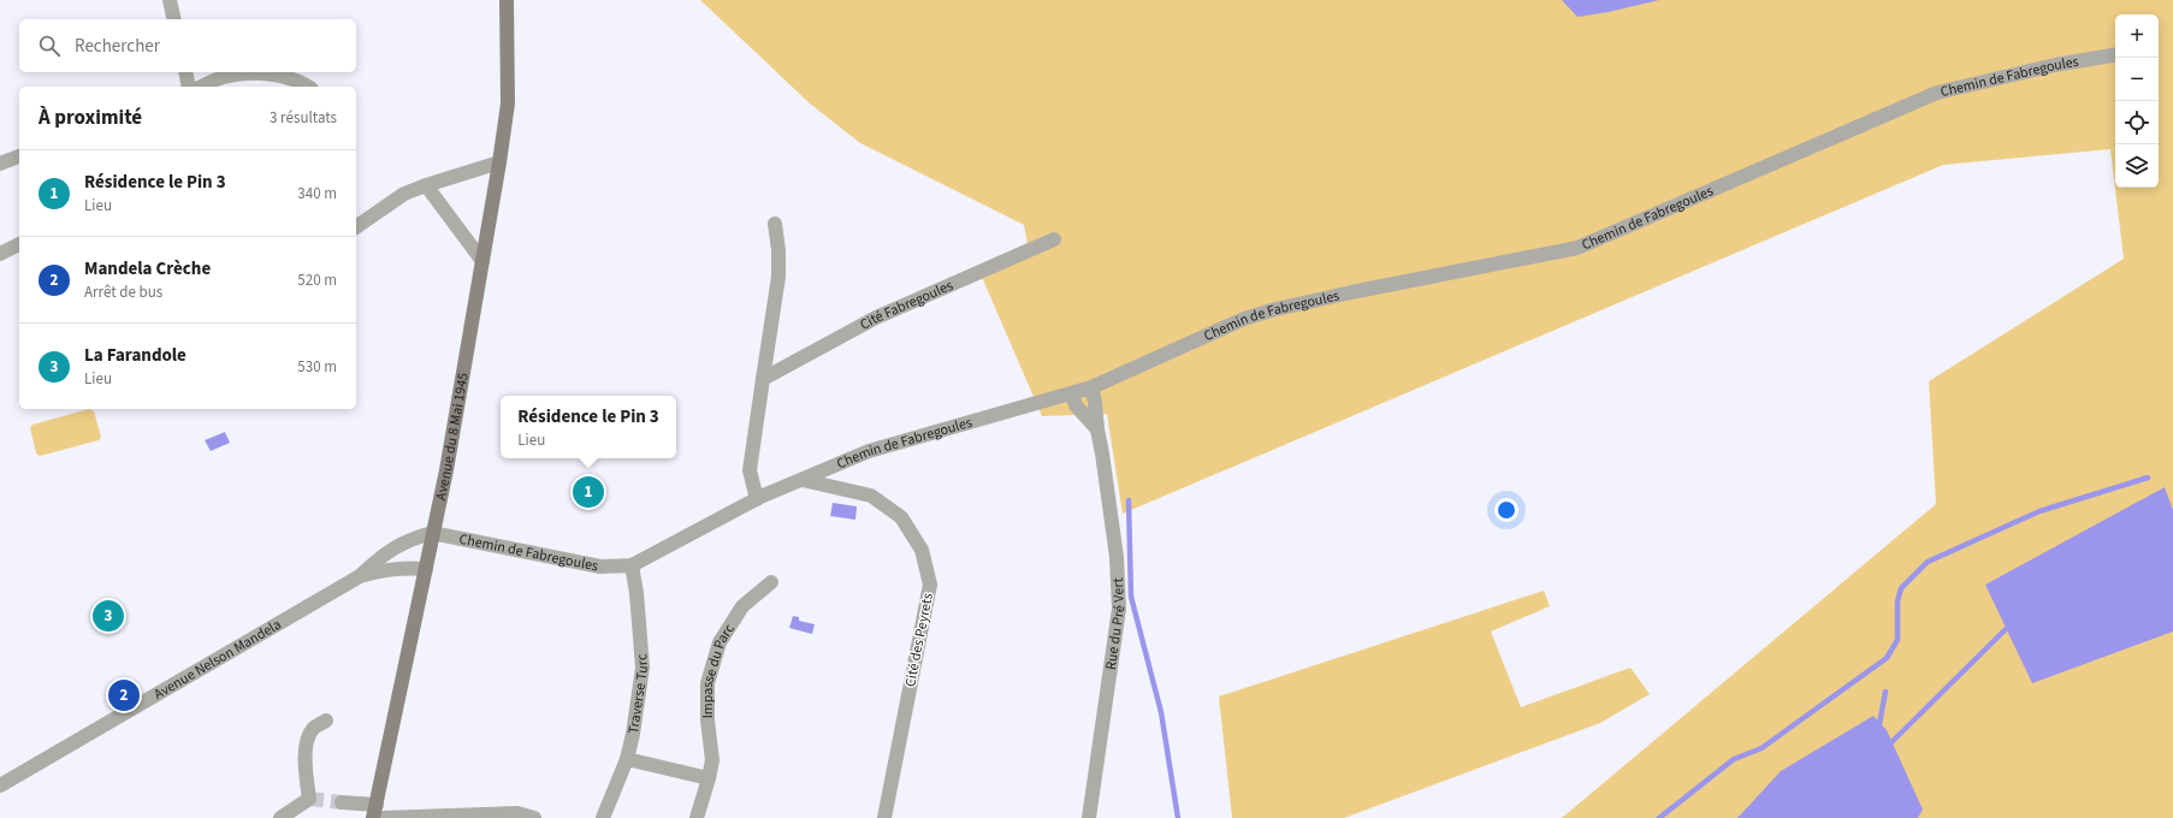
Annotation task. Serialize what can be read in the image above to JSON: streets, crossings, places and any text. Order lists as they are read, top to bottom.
{
  "streets": {
    "main road": ["Avenue du 8 Mai 1945"],
    "street": [
      "Chemin de Fabregoules",
      "Cité Fabregoules",
      "Rue du Pré Vert",
      "Cité des Peyrets",
      "Avenue Nelson Mandela",
      "Impasse du Parc",
      "Traverse Turc"
    ]
  },
  "crossings": [
    ["Chemin de Fabregoules", "Avenue du 8 Mai 1945"],
    ["Chemin de Fabregoules", "Rue du Pré Vert"],
    ["Chemin de Fabregoules", "Cité des Peyrets"],
    ["Chemin de Fabregoules", "Avenue Nelson Mandela"],
    ["Chemin de Fabregoules", "Traverse Turc"],
    ["Avenue du 8 Mai 1945", "Avenue Nelson Mandela"]
  ],
  "page": {
    "map_buttons": ["+", "−"],
    "search": "Rechercher",
    "heading": ["À proximité", "3 résultats"],
    "list": [
      {
        "mark": "1",
        "name": "Résidence le Pin 3",
        "note": "Lieu",
        "value": "340 m"
      },
      {
        "mark": "2",
        "name": "Mandela Crèche",
        "note": "Arrêt de bus",
        "value": "520 m"
      },
      {
        "mark": "3",
        "name": "La Farandole",
        "note": "Lieu",
        "value": "530 m"
      }
    ],
    "popup": ["Résidence le Pin 3", "Lieu"],
    "pins": ["1", "3", "2"]
  }
}
